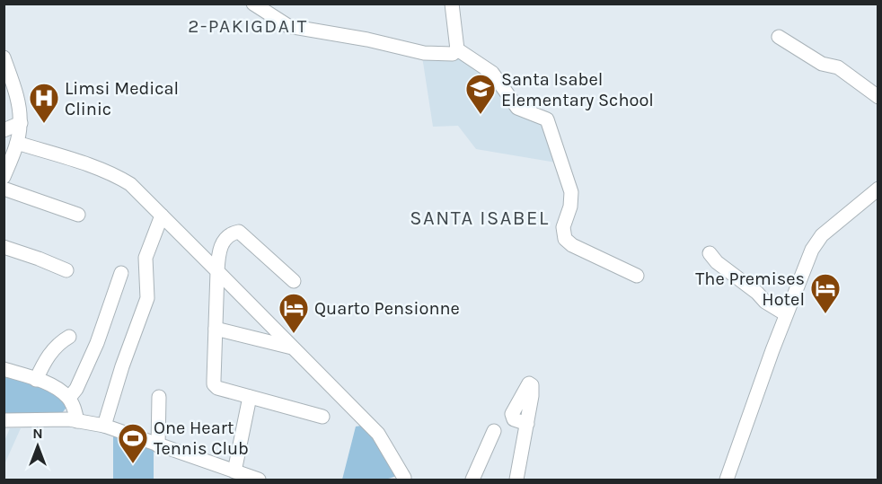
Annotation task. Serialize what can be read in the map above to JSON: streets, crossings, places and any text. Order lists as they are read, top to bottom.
{
  "districts": ["2-PAKIGDAIT", "SANTA ISABEL"],
  "places": {
    "school or university": ["Santa Isabel Elementary School"],
    "hospital": ["Limsi Medical Clinic"],
    "hotel": ["The Premises Hotel", "Quarto Pensionne"],
    "sports": ["One Heart Tennis Club"]
  },
  "north": "top"
}
